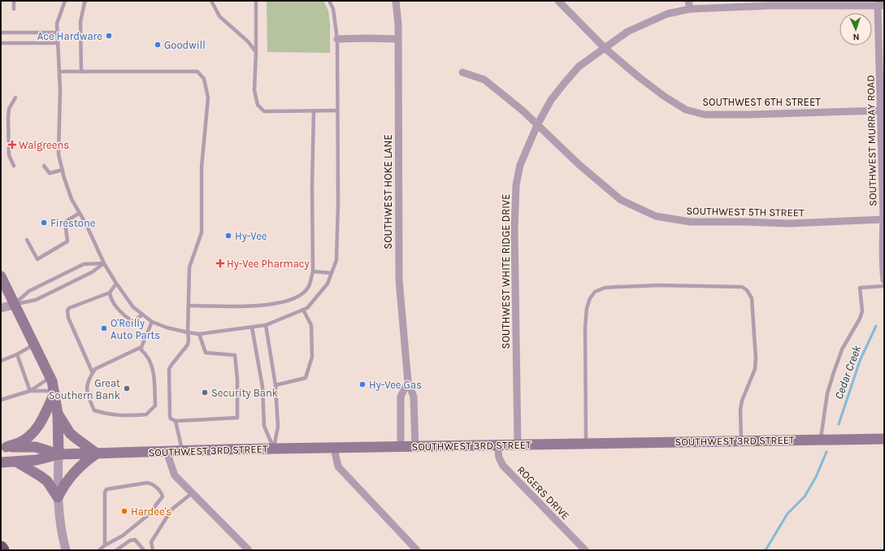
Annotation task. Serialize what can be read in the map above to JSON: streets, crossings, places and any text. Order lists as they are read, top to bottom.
{
  "streets": {
    "main road": ["SOUTHWEST 3RD STREET"],
    "street": [
      "SOUTHWEST 6TH STREET",
      "SOUTHWEST MURRAY ROAD",
      "SOUTHWEST HOKE LANE",
      "SOUTHWEST 5TH STREET",
      "SOUTHWEST WHITE RIDGE DRIVE",
      "ROGERS DRIVE"
    ]
  },
  "crossings": [
    ["SOUTHWEST 6TH STREET", "SOUTHWEST MURRAY ROAD"],
    ["SOUTHWEST 6TH STREET", "SOUTHWEST WHITE RIDGE DRIVE"],
    ["SOUTHWEST MURRAY ROAD", "SOUTHWEST 5TH STREET"],
    ["SOUTHWEST MURRAY ROAD", "SOUTHWEST WHITE RIDGE DRIVE"],
    ["SOUTHWEST HOKE LANE", "SOUTHWEST 3RD STREET"],
    ["SOUTHWEST 5TH STREET", "SOUTHWEST WHITE RIDGE DRIVE"],
    ["SOUTHWEST WHITE RIDGE DRIVE", "SOUTHWEST 3RD STREET"],
    ["SOUTHWEST 3RD STREET", "ROGERS DRIVE"]
  ],
  "water": ["Cedar Creek"],
  "places": {
    "other": [
      "Ace Hardware",
      "Goodwill",
      "Firestone",
      "Hy-Vee",
      "O'Reilly Auto Parts",
      "Hy-Vee Gas",
      "Great Southern Bank",
      "Security Bank",
      "Hardee's"
    ],
    "health": ["Walgreens", "Hy-Vee Pharmacy"]
  },
  "north": "bottom"
}
